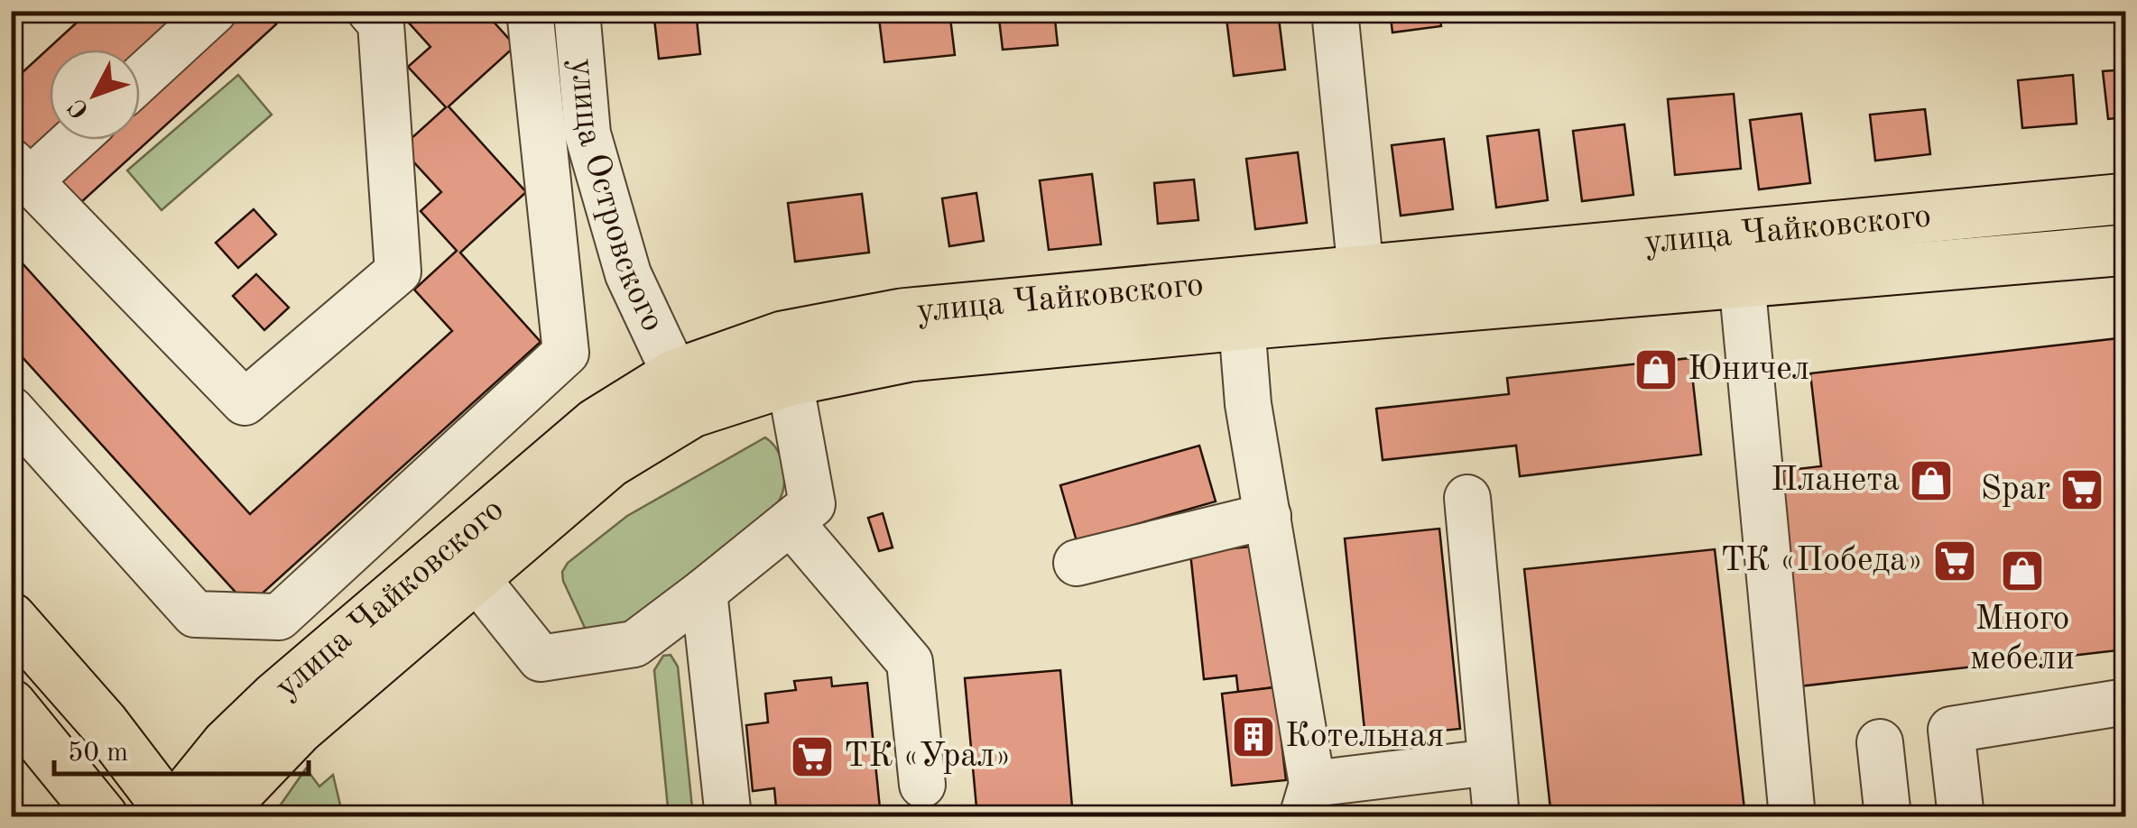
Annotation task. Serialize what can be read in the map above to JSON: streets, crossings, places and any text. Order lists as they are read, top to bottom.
{
  "streets": {
    "main road": ["улица Чайковского"],
    "street": ["улица Островского"]
  },
  "crossings": [
    ["улица Островского", "улица Чайковского"]
  ],
  "places": {
    "shop": ["Юничел", "Планета", "Много мебели"],
    "supermarket": ["Spar", "ТК «Победа»", "ТК «Урал»"],
    "building": ["Котельная"]
  },
  "scale_bar": "50 m",
  "north": "bottom left"
}
